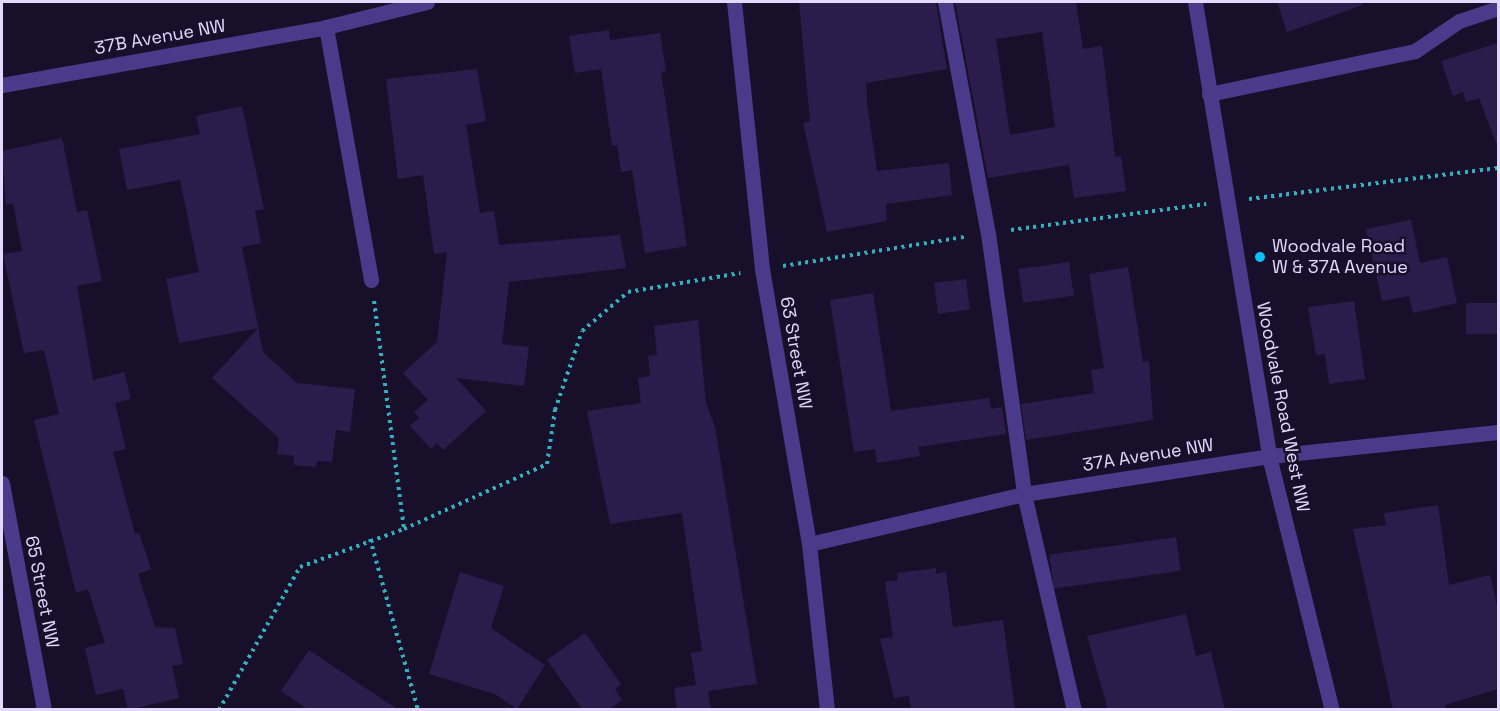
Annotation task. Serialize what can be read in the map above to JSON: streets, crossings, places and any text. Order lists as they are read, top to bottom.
{
  "streets": {
    "street": [
      "37B Avenue NW",
      "63 Street NW",
      "Woodvale Road West NW",
      "37A Avenue NW",
      "65 Street NW"
    ]
  },
  "crossings": [
    ["63 Street NW", "37A Avenue NW"],
    ["Woodvale Road West NW", "37A Avenue NW"]
  ],
  "places": ["Woodvale Road W & 37A Avenue"]
}
